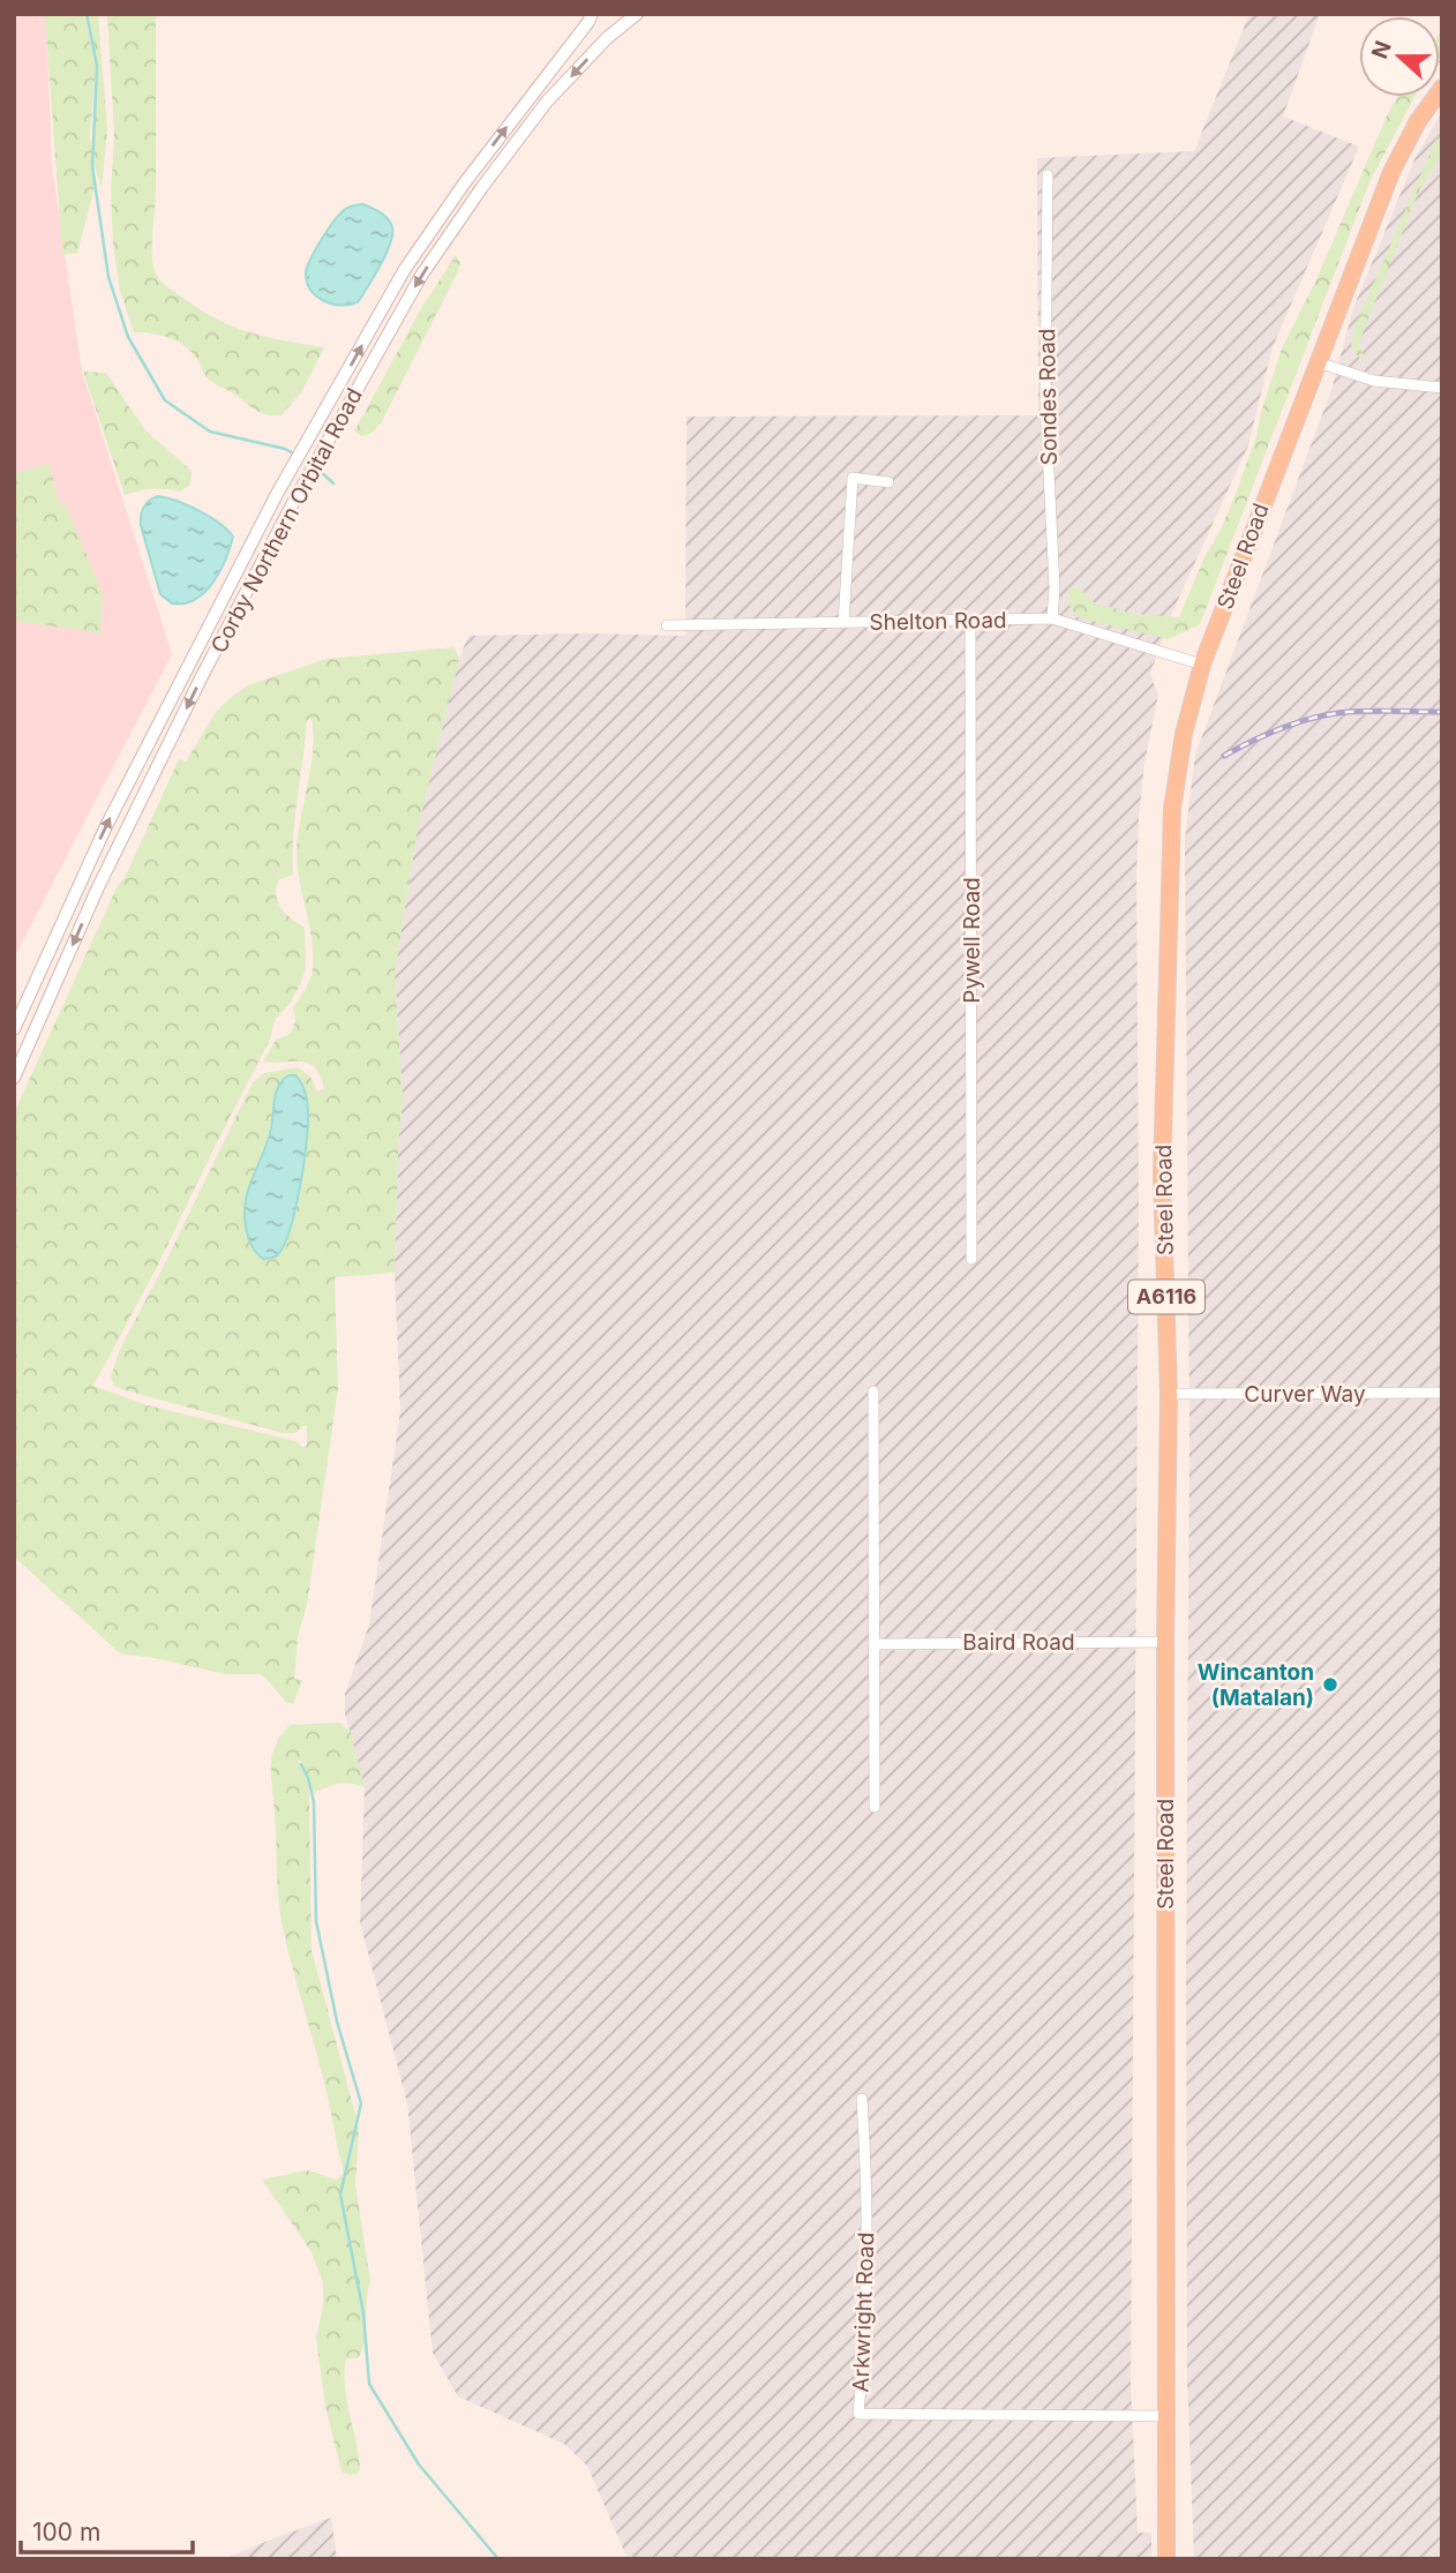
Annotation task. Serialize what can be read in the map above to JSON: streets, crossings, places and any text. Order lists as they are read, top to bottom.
{
  "streets": {
    "main road": ["Steel Road", "A6116"],
    "street": [
      "Sondes Road",
      "Corby Northern Orbital Road",
      "Shelton Road",
      "Pywell Road",
      "Curver Way",
      "Baird Road",
      "Arkwright Road"
    ]
  },
  "crossings": [
    ["Sondes Road", "Shelton Road"],
    ["Steel Road", "Shelton Road"],
    ["Steel Road", "Curver Way"],
    ["Steel Road", "Baird Road"],
    ["Steel Road", "Arkwright Road"],
    ["Shelton Road", "Pywell Road"]
  ],
  "places": ["Wincanton (Matalan)"],
  "scale_bar": "100 m",
  "north": "left"
}
